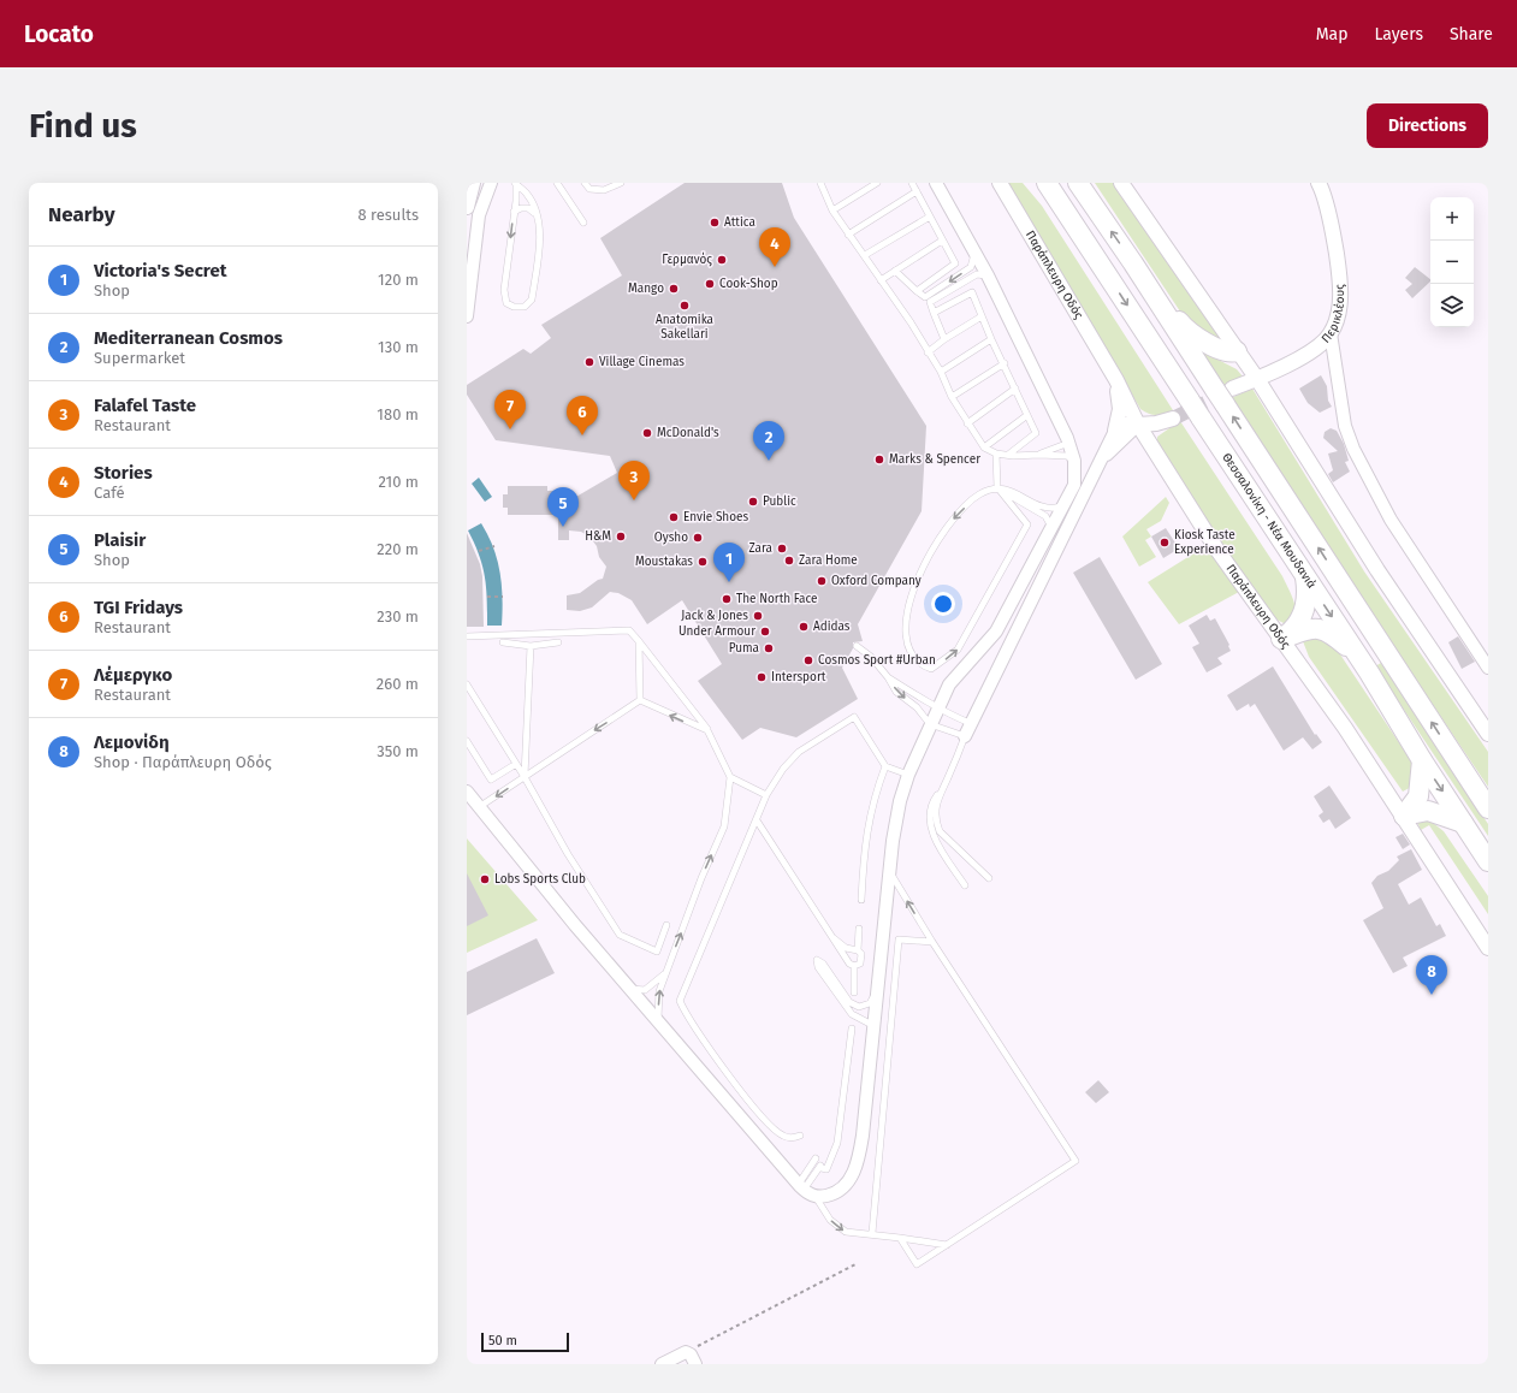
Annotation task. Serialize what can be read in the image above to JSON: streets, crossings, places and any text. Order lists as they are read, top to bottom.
{
  "streets": {
    "highway": ["Θεσσαλονίκη - Νέα Μουδανιά"],
    "street": ["Παράπλευρη Οδός", "Περικλέους"]
  },
  "places": [
    "Attica",
    "Γερμανός",
    "Cook-Shop",
    "Mango",
    "Anatomika Sakellari",
    "Village Cinemas",
    "McDonald's",
    "Marks & Spencer",
    "Public",
    "Envie Shoes",
    "H&M",
    "Oysho",
    "Kiosk Taste Experience",
    "Zara",
    "Zara Home",
    "Moustakas",
    "Oxford Company",
    "The North Face",
    "Jack & Jones",
    "Adidas",
    "Under Armour",
    "Puma",
    "Cosmos Sport #Urban",
    "Intersport",
    "Lobs Sports Club"
  ],
  "scale_bar": "50 m",
  "page": {
    "header": "Locato",
    "nav": ["Map", "Layers", "Share"],
    "buttons": "Directions",
    "title": "Find us",
    "heading": ["Nearby", "8 results"],
    "map_buttons": ["+", "−"],
    "pins": [
      "4",
      "7",
      "6",
      "2",
      "3",
      "5",
      "1",
      "8"
    ],
    "list": [
      {
        "mark": "1",
        "name": "Victoria's Secret",
        "note": "Shop",
        "value": "120 m"
      },
      {
        "mark": "2",
        "name": "Mediterranean Cosmos",
        "note": "Supermarket",
        "value": "130 m"
      },
      {
        "mark": "3",
        "name": "Falafel Taste",
        "note": "Restaurant",
        "value": "180 m"
      },
      {
        "mark": "4",
        "name": "Stories",
        "note": "Café",
        "value": "210 m"
      },
      {
        "mark": "5",
        "name": "Plaisir",
        "note": "Shop",
        "value": "220 m"
      },
      {
        "mark": "6",
        "name": "TGI Fridays",
        "note": "Restaurant",
        "value": "230 m"
      },
      {
        "mark": "7",
        "name": "Λέμεργκο",
        "note": "Restaurant",
        "value": "260 m"
      },
      {
        "mark": "8",
        "name": "Λεμονίδη",
        "note": "Shop · Παράπλευρη Οδός",
        "value": "350 m"
      }
    ],
    "scale": "50 m"
  }
}
